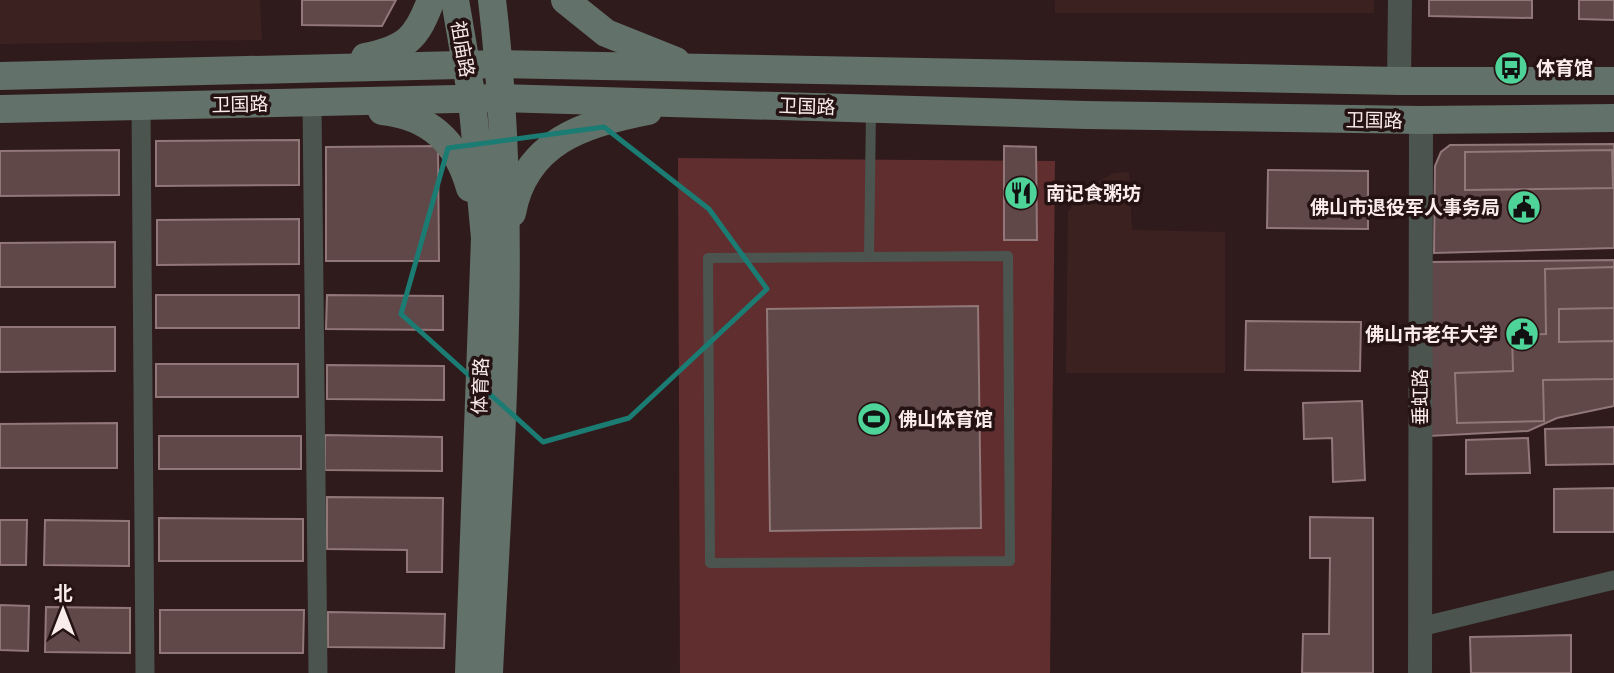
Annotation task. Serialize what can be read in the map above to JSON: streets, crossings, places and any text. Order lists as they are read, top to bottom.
{
  "streets": {
    "main road": ["祖庙路", "卫国路", "体育路"],
    "street": ["垂虹路"]
  },
  "crossings": [
    ["祖庙路", "卫国路"],
    ["祖庙路", "体育路"],
    ["卫国路", "体育路"],
    ["卫国路", "垂虹路"]
  ],
  "places": {
    "bus stop": ["体育馆"],
    "restaurant": ["南记食粥坊"],
    "public building": ["佛山市退役军人事务局", "佛山市老年大学"],
    "sports": ["佛山体育馆"]
  },
  "north": "top"
}
